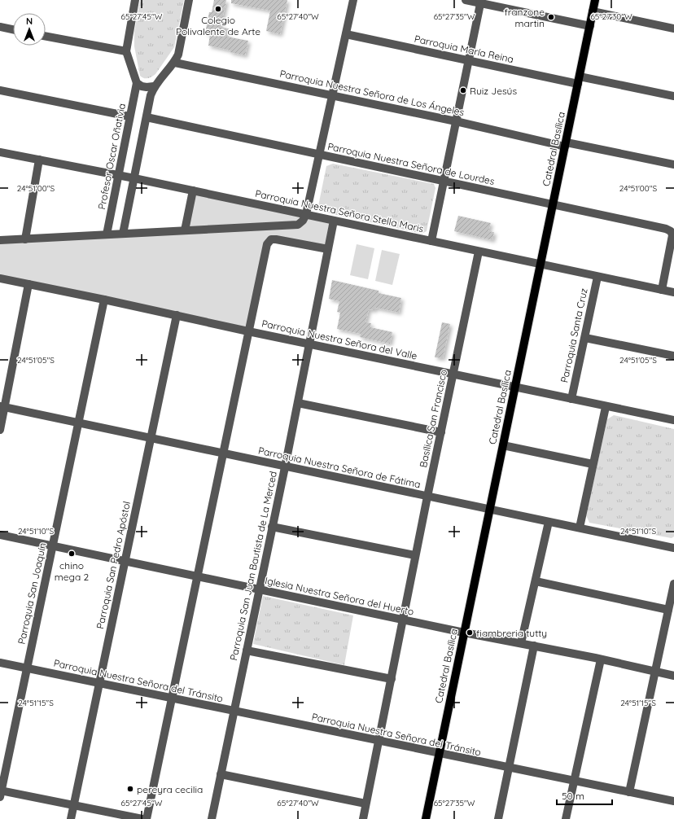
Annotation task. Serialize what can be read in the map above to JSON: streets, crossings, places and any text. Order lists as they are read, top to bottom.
{
  "streets": {
    "main road": ["Catedral Basílica"],
    "street": [
      "Parroquia María Reina",
      "Parroquia Nuestra Señora de Los Ángeles",
      "Profesor Oscar Oñativia",
      "Parroquia Nuestra Señora de Lourdes",
      "Parroquia Nuestra Señora Stella Maris",
      "Parroquia Santa Cruz",
      "Parroquia Nuestra Señora del Valle",
      "Basílica San Francisco",
      "Parroquia Nuestra Señora de Fátima",
      "Parroquia San Pedro Apóstol",
      "Parroquia San Juan Bautista de La Merced",
      "Parroquia San Joaquín",
      "Iglesia Nuestra Señora del Huerto",
      "Parroquia Nuestra Señora del Tránsito"
    ]
  },
  "crossings": [
    ["Parroquia María Reina", "Catedral Basílica"],
    ["Parroquia Nuestra Señora de Los Ángeles", "Catedral Basílica"],
    ["Catedral Basílica", "Parroquia Nuestra Señora de Lourdes"],
    ["Catedral Basílica", "Parroquia Nuestra Señora Stella Maris"],
    ["Catedral Basílica", "Parroquia Nuestra Señora del Valle"],
    ["Catedral Basílica", "Parroquia Nuestra Señora de Fátima"],
    ["Catedral Basílica", "Iglesia Nuestra Señora del Huerto"],
    ["Catedral Basílica", "Parroquia Nuestra Señora del Tránsito"],
    ["Profesor Oscar Oñativia", "Parroquia Nuestra Señora Stella Maris"],
    ["Parroquia Nuestra Señora de Lourdes", "Parroquia Nuestra Señora Stella Maris"],
    ["Parroquia Nuestra Señora Stella Maris", "Parroquia Santa Cruz"],
    ["Parroquia Nuestra Señora Stella Maris", "Basílica San Francisco"],
    ["Parroquia Nuestra Señora Stella Maris", "Parroquia San Juan Bautista de La Merced"],
    ["Parroquia Santa Cruz", "Parroquia Nuestra Señora del Valle"],
    ["Parroquia Nuestra Señora del Valle", "Basílica San Francisco"],
    ["Parroquia Nuestra Señora del Valle", "Parroquia San Pedro Apóstol"],
    ["Parroquia Nuestra Señora del Valle", "Parroquia San Juan Bautista de La Merced"],
    ["Parroquia Nuestra Señora del Valle", "Parroquia San Joaquín"],
    ["Basílica San Francisco", "Parroquia Nuestra Señora de Fátima"],
    ["Basílica San Francisco", "Iglesia Nuestra Señora del Huerto"],
    ["Basílica San Francisco", "Parroquia Nuestra Señora del Tránsito"],
    ["Parroquia Nuestra Señora de Fátima", "Parroquia San Pedro Apóstol"],
    ["Parroquia Nuestra Señora de Fátima", "Parroquia San Juan Bautista de La Merced"],
    ["Parroquia Nuestra Señora de Fátima", "Parroquia San Joaquín"],
    ["Parroquia San Pedro Apóstol", "Iglesia Nuestra Señora del Huerto"],
    ["Parroquia San Pedro Apóstol", "Parroquia Nuestra Señora del Tránsito"],
    ["Parroquia San Juan Bautista de La Merced", "Iglesia Nuestra Señora del Huerto"],
    ["Parroquia San Juan Bautista de La Merced", "Parroquia Nuestra Señora del Tránsito"],
    ["Parroquia San Joaquín", "Iglesia Nuestra Señora del Huerto"],
    ["Parroquia San Joaquín", "Parroquia Nuestra Señora del Tránsito"]
  ],
  "places": [
    "Colegio Polivalente de Arte",
    "franzone martin",
    "Ruiz Jesús",
    "chino mega 2",
    "fiambreria tutty",
    "pereyra cecilia"
  ],
  "scale_bar": "50 m",
  "north": "top",
  "coordinates": [
    "65°27'45\"W",
    "65°27'40\"W",
    "65°27'35\"W",
    "65°27'30\"W",
    "24°51'00\"S",
    "24°51'05\"S",
    "24°51'10\"S",
    "24°51'15\"S"
  ]
}
